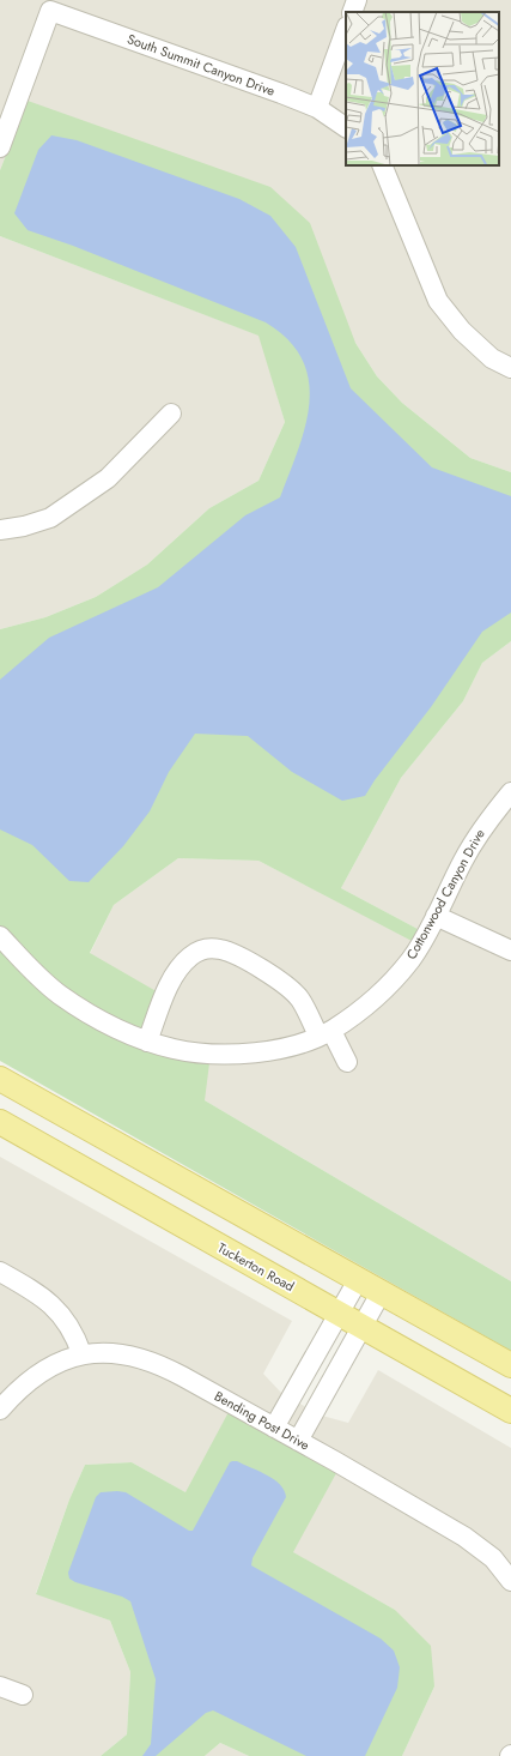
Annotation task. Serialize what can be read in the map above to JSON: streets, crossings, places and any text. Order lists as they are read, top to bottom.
{
  "streets": {
    "main road": ["Tuckerton Road"],
    "street": ["South Summit Canyon Drive", "Cottonwood Canyon Drive", "Bending Post Drive"]
  }
}
